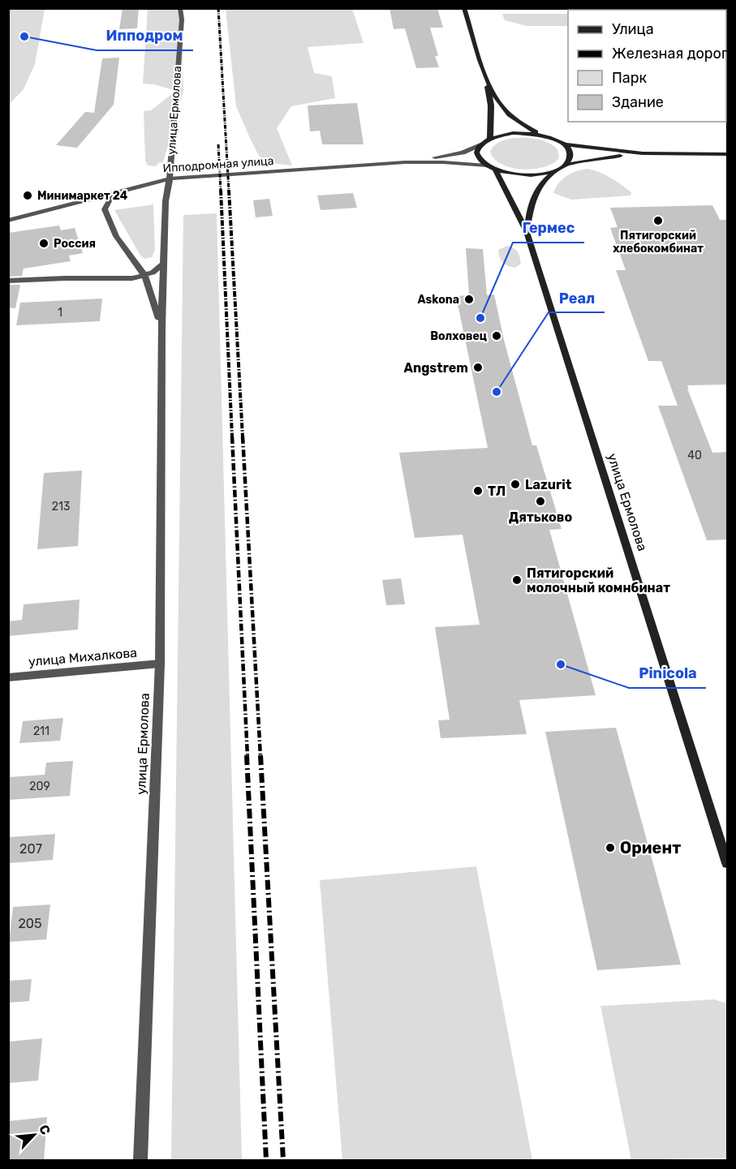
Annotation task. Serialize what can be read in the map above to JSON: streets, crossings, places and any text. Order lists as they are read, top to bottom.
{
  "streets": {
    "main road": ["улица Ермолова"],
    "street": ["Ипподромная улица", "улица Михалкова"]
  },
  "crossings": [
    ["улица Ермолова", "Ипподромная улица"],
    ["улица Ермолова", "улица Михалкова"]
  ],
  "places": [
    "Ипподpом",
    "Минимаркет 24",
    "Пятигорский хлебокомбинат",
    "Россия",
    "Askona",
    "Гермес",
    "Волховец",
    "Angstrem",
    "Реал",
    "Lazurit",
    "ТЛ",
    "Дятьково",
    "Пятигорский молочный комнбинат",
    "Pinicola",
    "Ориент"
  ],
  "house_numbers": [
    "1",
    "40",
    "213",
    "211",
    "209",
    "207",
    "205"
  ],
  "legend": [
    "Улица",
    "Железная дорога",
    "Парк",
    "Здание"
  ],
  "north": "top right"
}
